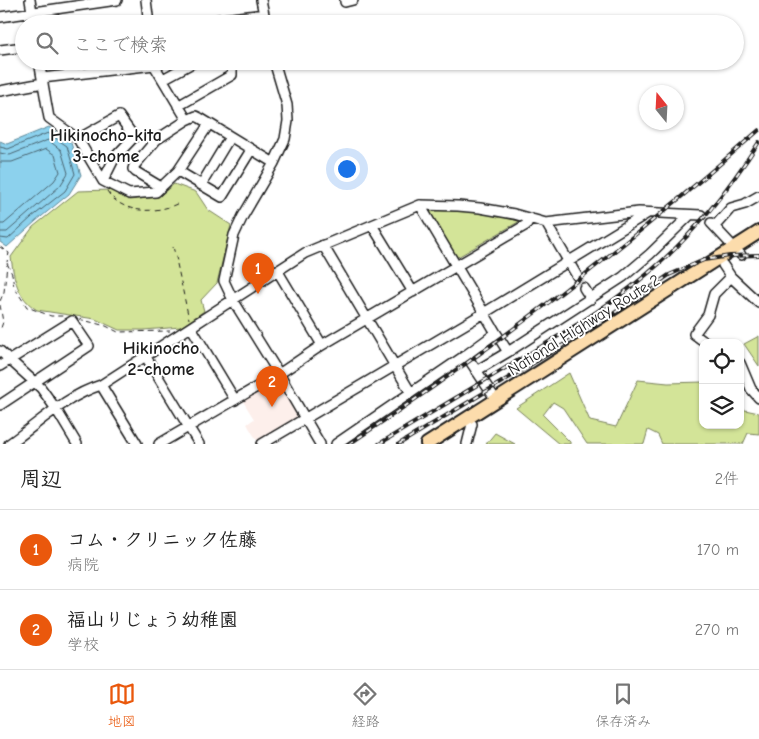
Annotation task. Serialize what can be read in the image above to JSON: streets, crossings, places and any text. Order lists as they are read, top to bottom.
{
  "streets": {
    "highway": ["National Highway Route 2"]
  },
  "districts": ["Hikinocho-kita 3-chome", "Hikinocho 2-chome"],
  "north": "top",
  "page": {
    "search": "ここで検索",
    "pins": ["1", "2"],
    "heading": ["周辺", "2件"],
    "list": [
      {
        "mark": "1",
        "name": "コム・クリニック佐藤",
        "note": "病院",
        "value": "170 m"
      },
      {
        "mark": "2",
        "name": "福山りじょう幼稚園",
        "note": "学校",
        "value": "270 m"
      }
    ],
    "nav": ["地図", "経路", "保存済み"]
  }
}
